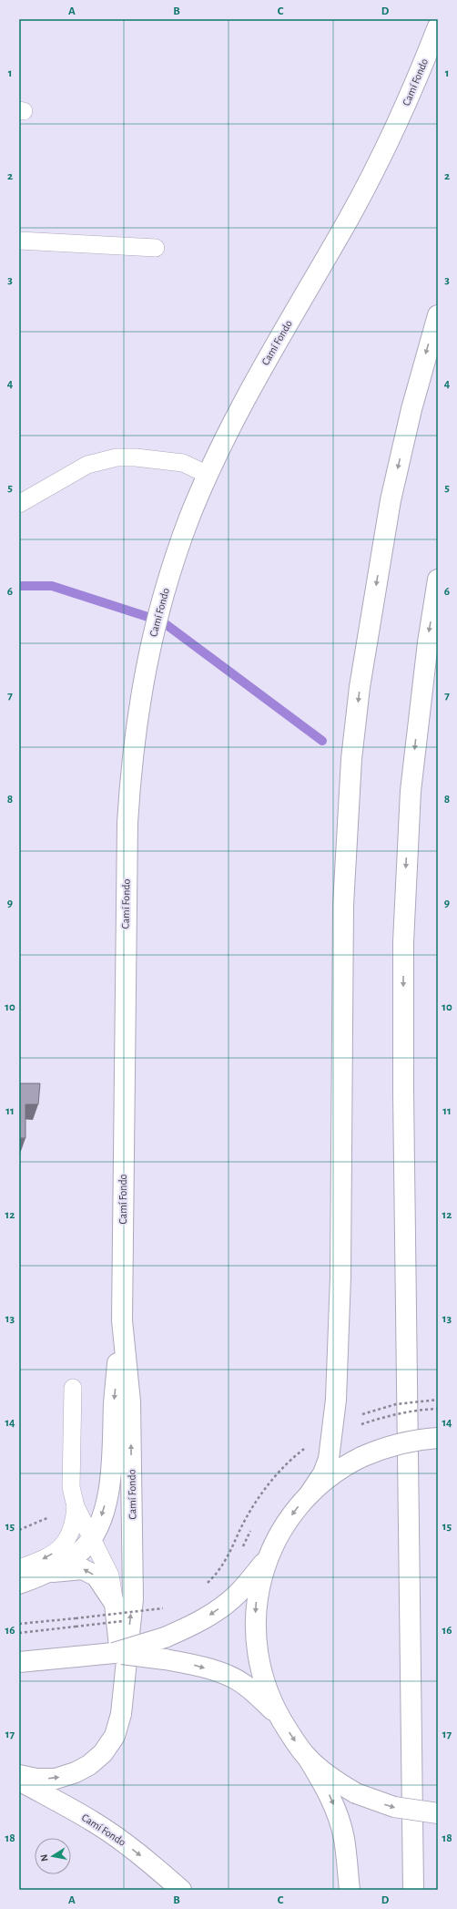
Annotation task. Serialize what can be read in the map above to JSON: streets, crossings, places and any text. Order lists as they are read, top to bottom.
{
  "streets": {
    "main road": ["Camí Fondo"]
  },
  "north": "left",
  "grid": {
    "columns": [
      "A",
      "B",
      "C",
      "D"
    ],
    "rows": [
      "1",
      "2",
      "3",
      "4",
      "5",
      "6",
      "7",
      "8",
      "9",
      "10",
      "11",
      "12",
      "13",
      "14",
      "15",
      "16",
      "17",
      "18"
    ]
  }
}
